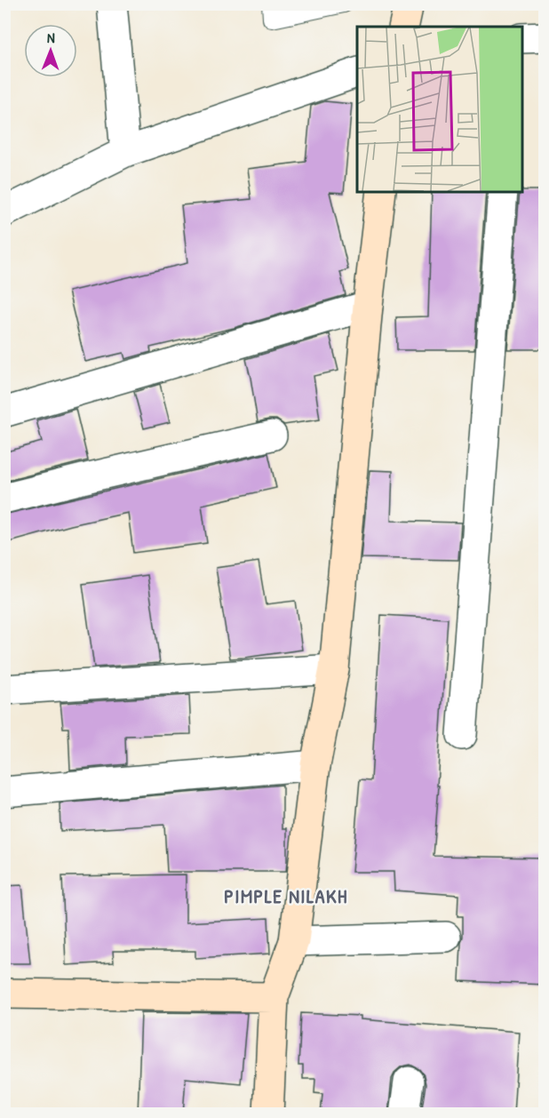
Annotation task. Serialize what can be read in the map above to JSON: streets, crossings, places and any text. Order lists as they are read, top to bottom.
{
  "districts": ["PIMPLE NILAKH"],
  "north": "top"
}
